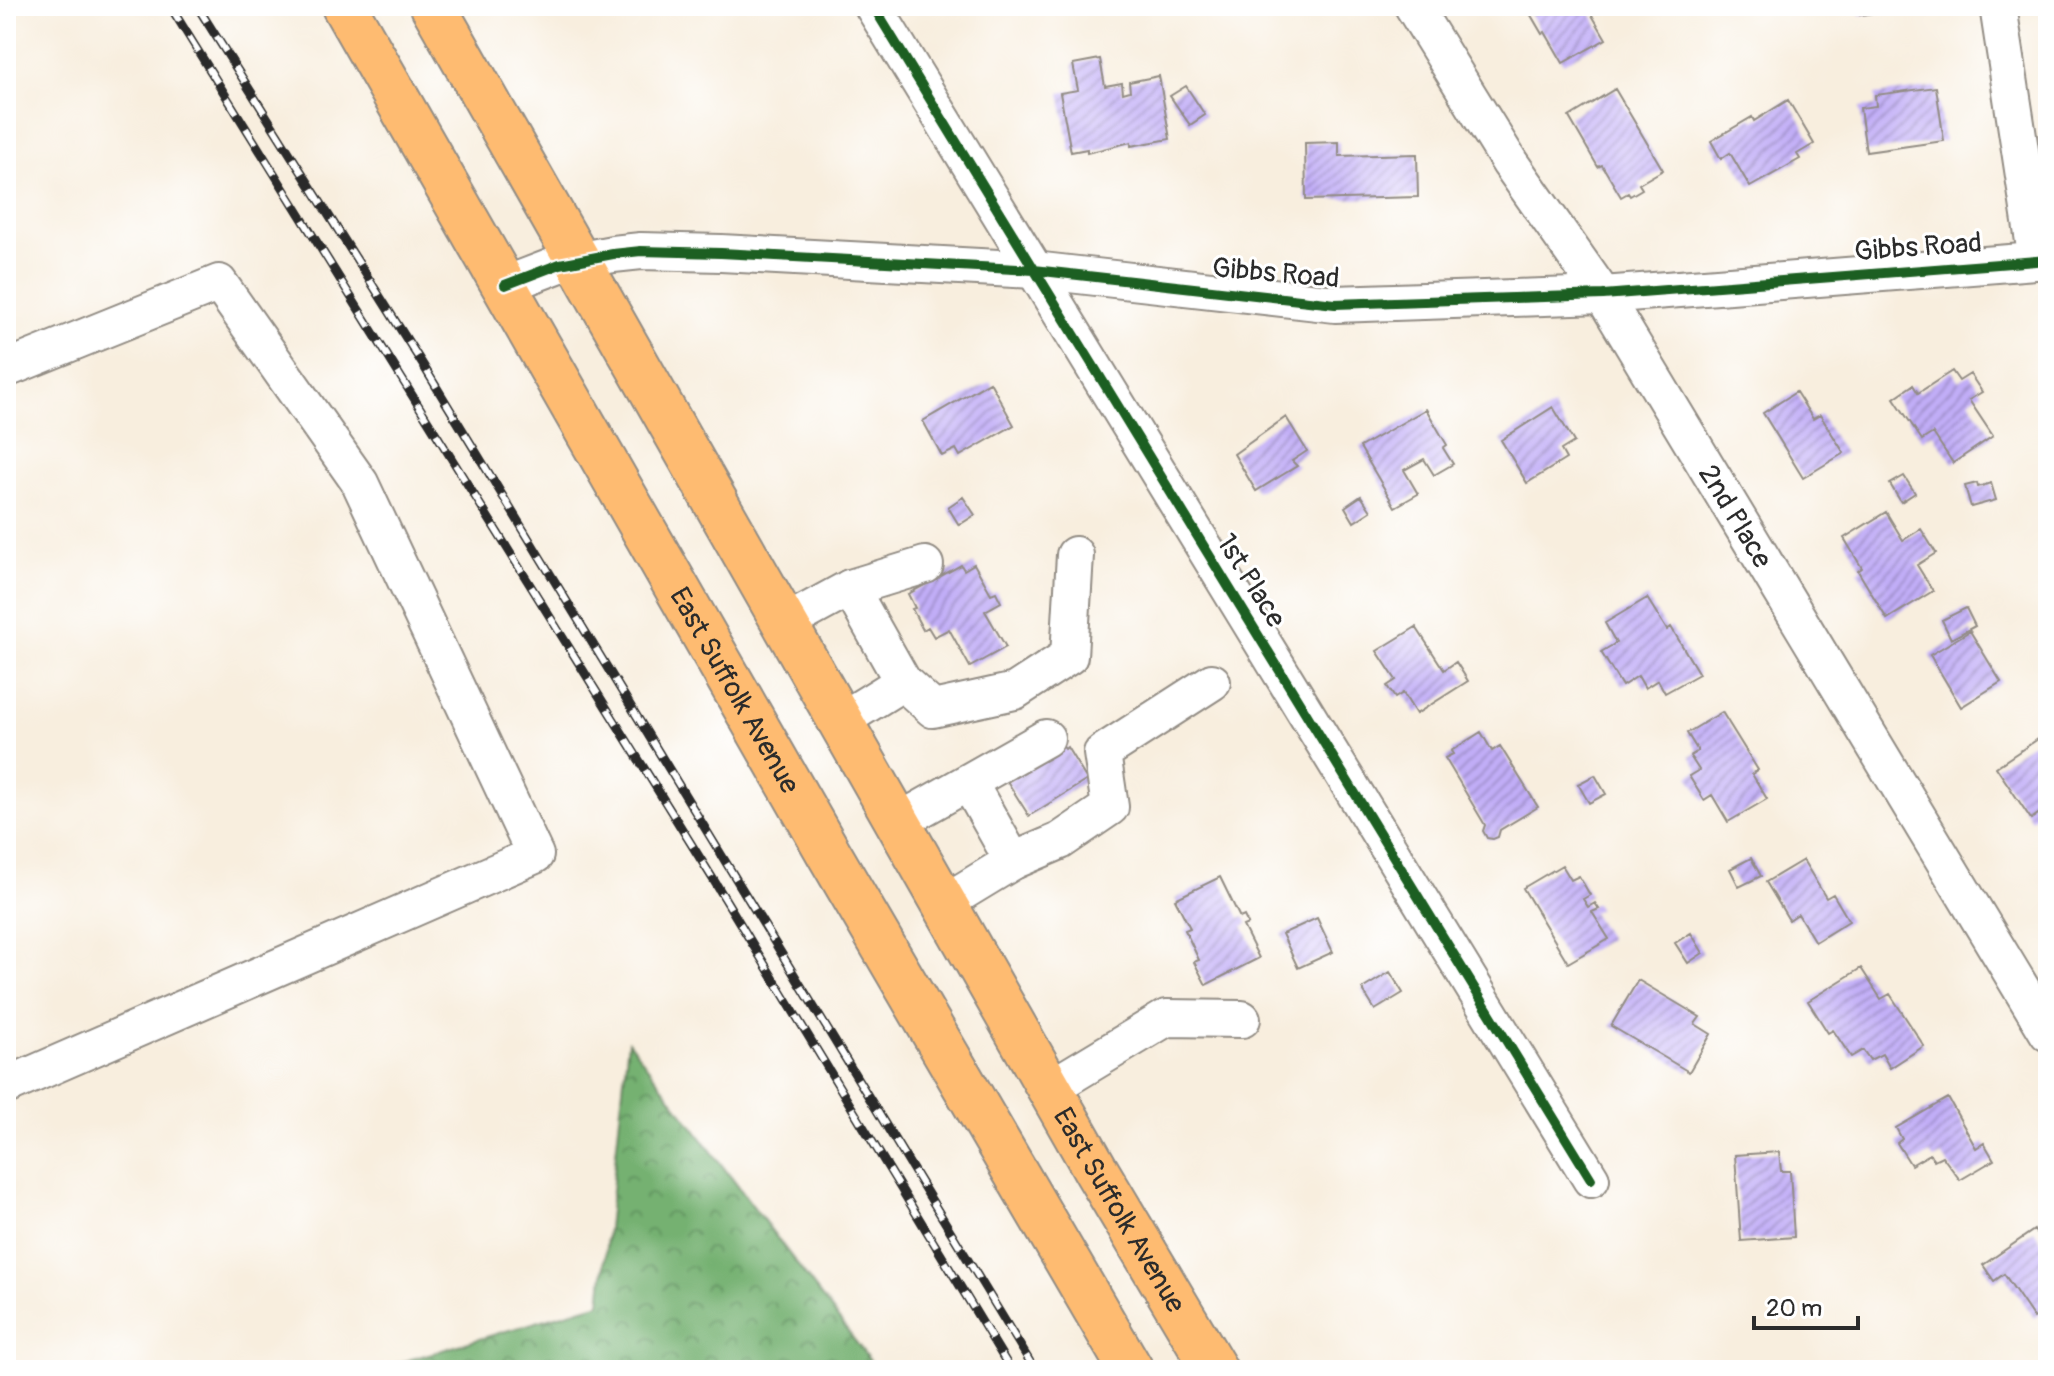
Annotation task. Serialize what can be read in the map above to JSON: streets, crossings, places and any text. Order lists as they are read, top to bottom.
{
  "streets": {
    "main road": ["East Suffolk Avenue"],
    "street": ["Gibbs Road", "2nd Place", "1st Place"]
  },
  "crossings": [
    ["Gibbs Road", "2nd Place"],
    ["Gibbs Road", "1st Place"],
    ["Gibbs Road", "East Suffolk Avenue"]
  ],
  "scale_bar": "20 m"
}
